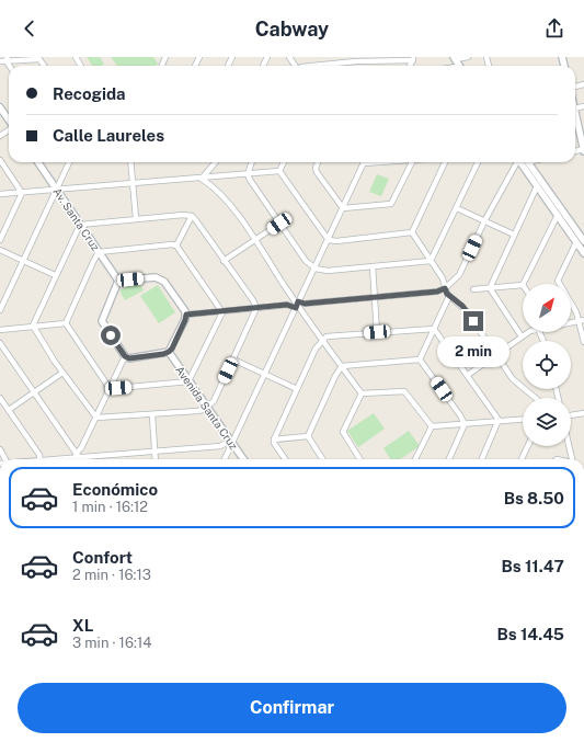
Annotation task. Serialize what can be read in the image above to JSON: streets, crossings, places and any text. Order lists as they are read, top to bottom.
{
  "streets": {
    "street": ["Av. Santa Cruz", "Avenida Santa Cruz"]
  },
  "crossings": [
    ["Av. Santa Cruz", "Avenida Santa Cruz"]
  ],
  "north": "top right",
  "page": {
    "header": "Cabway",
    "banner": ["Recogida", "Calle Laureles"],
    "bubble": "2 min",
    "list": [
      {
        "name": "Económico",
        "note": "1 min · 16:12",
        "value": "Bs 8.50"
      },
      {
        "name": "Confort",
        "note": "2 min · 16:13",
        "value": "Bs 11.47"
      },
      {
        "name": "XL",
        "note": "3 min · 16:14",
        "value": "Bs 14.45"
      }
    ],
    "buttons": "Confirmar"
  }
}
